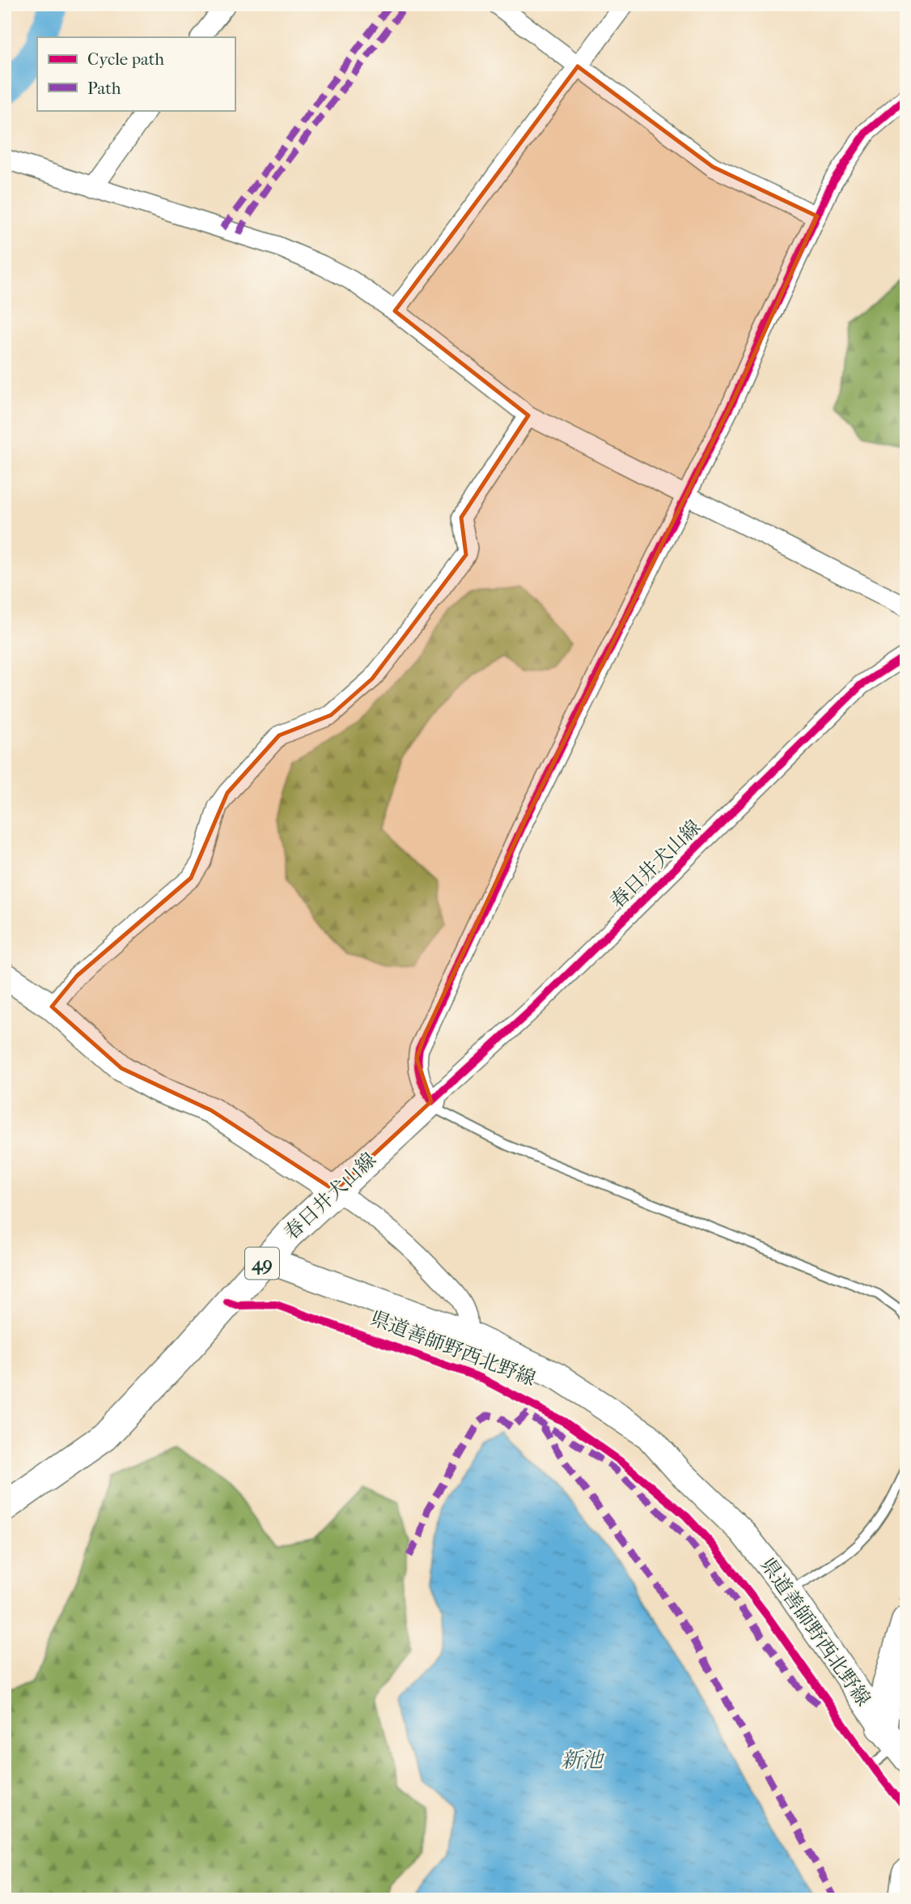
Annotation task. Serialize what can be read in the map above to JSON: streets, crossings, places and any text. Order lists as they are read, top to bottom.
{
  "streets": {
    "main road": ["春日井犬山線", "49", "県道善師野西北野線"]
  },
  "crossings": [
    ["春日井犬山線", "県道善師野西北野線"]
  ],
  "water": ["新池"],
  "legend": ["Cycle path", "Path"]
}
